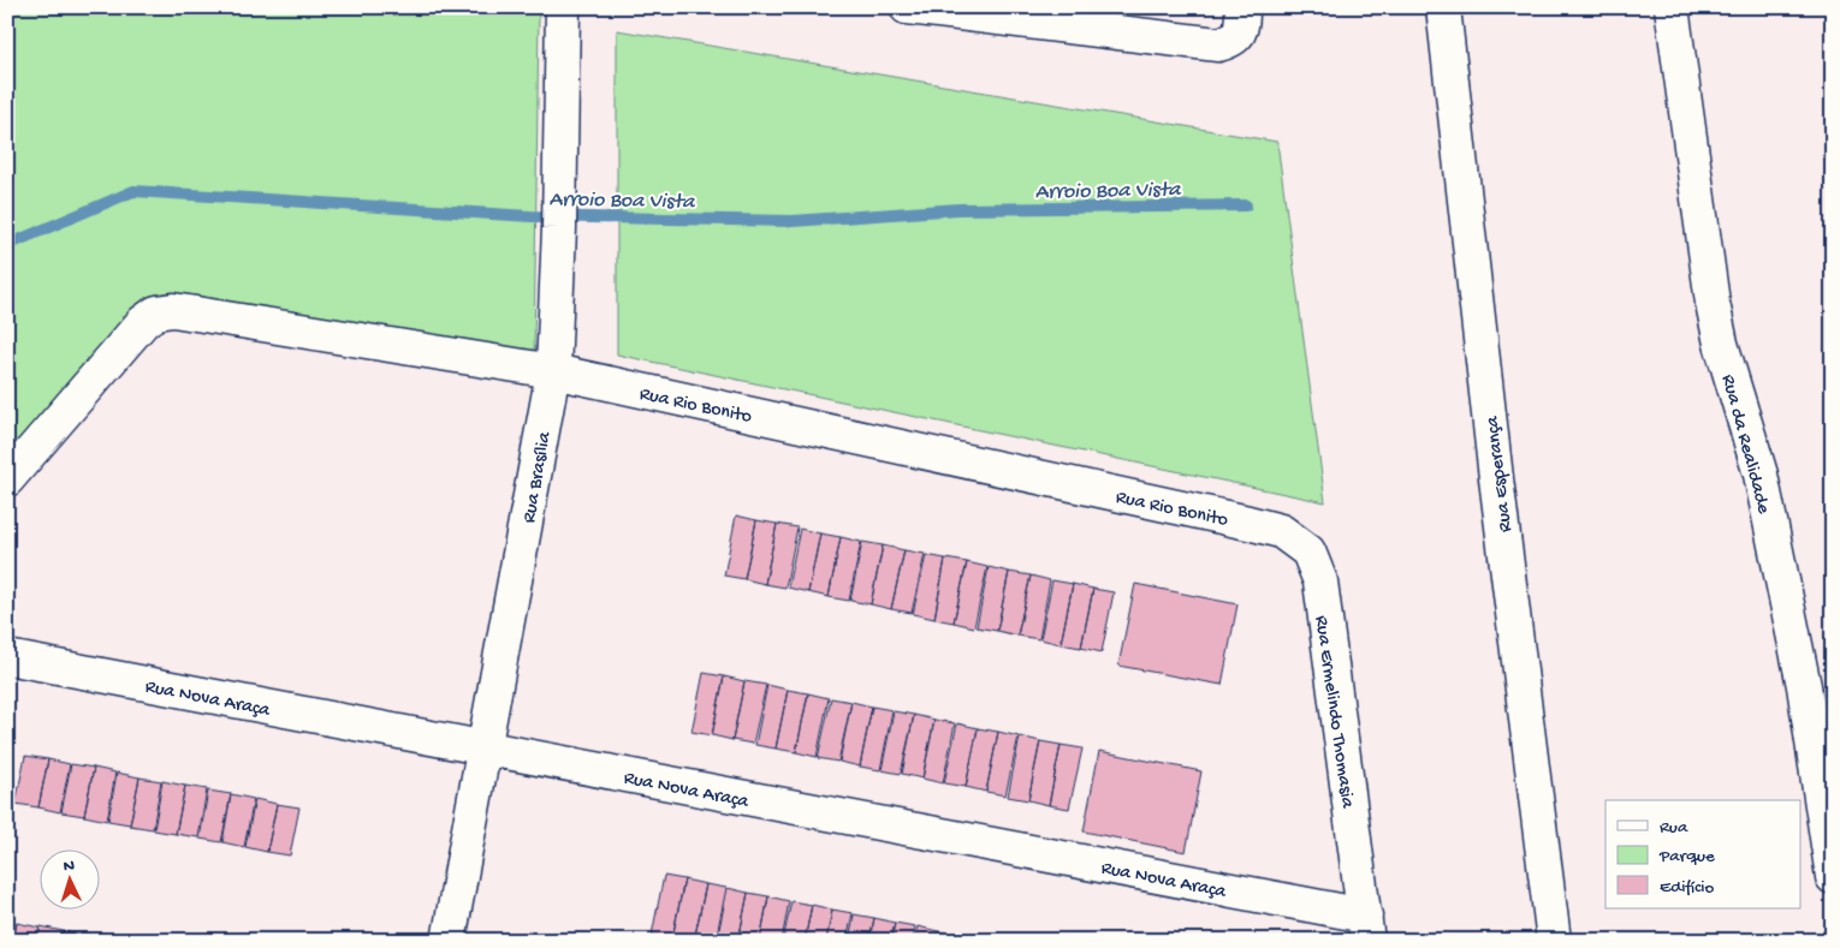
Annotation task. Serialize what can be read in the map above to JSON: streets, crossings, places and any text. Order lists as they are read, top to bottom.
{
  "streets": {
    "street": [
      "Rua Rio Bonito",
      "Rua da Realidade",
      "Rua Esperança",
      "Rua Brasília",
      "Rua Nova Araça",
      "Rua Ermelindo Thomasia"
    ]
  },
  "crossings": [
    ["Rua Rio Bonito", "Rua Brasília"],
    ["Rua Rio Bonito", "Rua Ermelindo Thomasia"],
    ["Rua Brasília", "Rua Nova Araça"],
    ["Rua Nova Araça", "Rua Ermelindo Thomasia"]
  ],
  "water": ["Arroio Boa Vista"],
  "legend": ["Rua", "Parque", "Edifício"],
  "north": "top"
}
